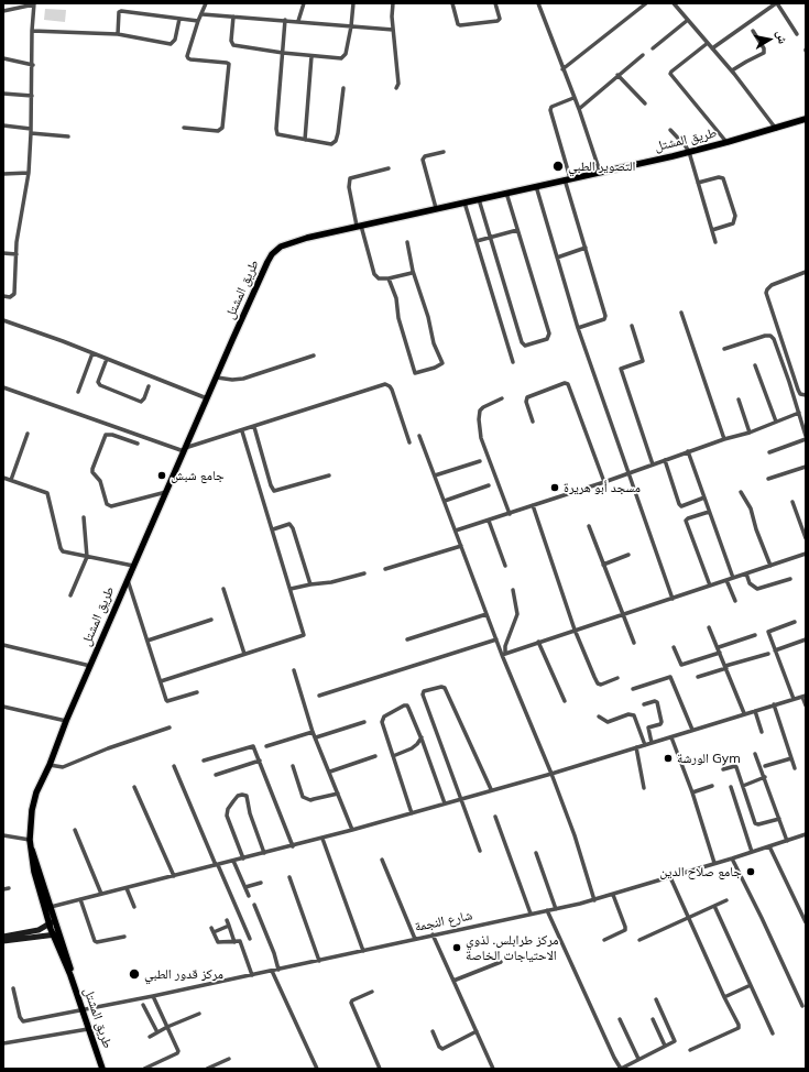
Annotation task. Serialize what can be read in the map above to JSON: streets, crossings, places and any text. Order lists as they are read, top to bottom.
{
  "streets": {
    "main road": ["طريق المشتل"],
    "street": ["شارع النجمة"]
  },
  "crossings": [
    ["طريق المشتل", "شارع النجمة"]
  ],
  "places": [
    "التصوير الطبي",
    "جامع شبش",
    "مسجد أبو هريرة",
    "الورشة Gym",
    "جامع صلاح الدين",
    "مركز طرابلس. لذوي الاحتياجات الخاصة",
    "مركز قدور الطبي"
  ],
  "north": "right"
}
